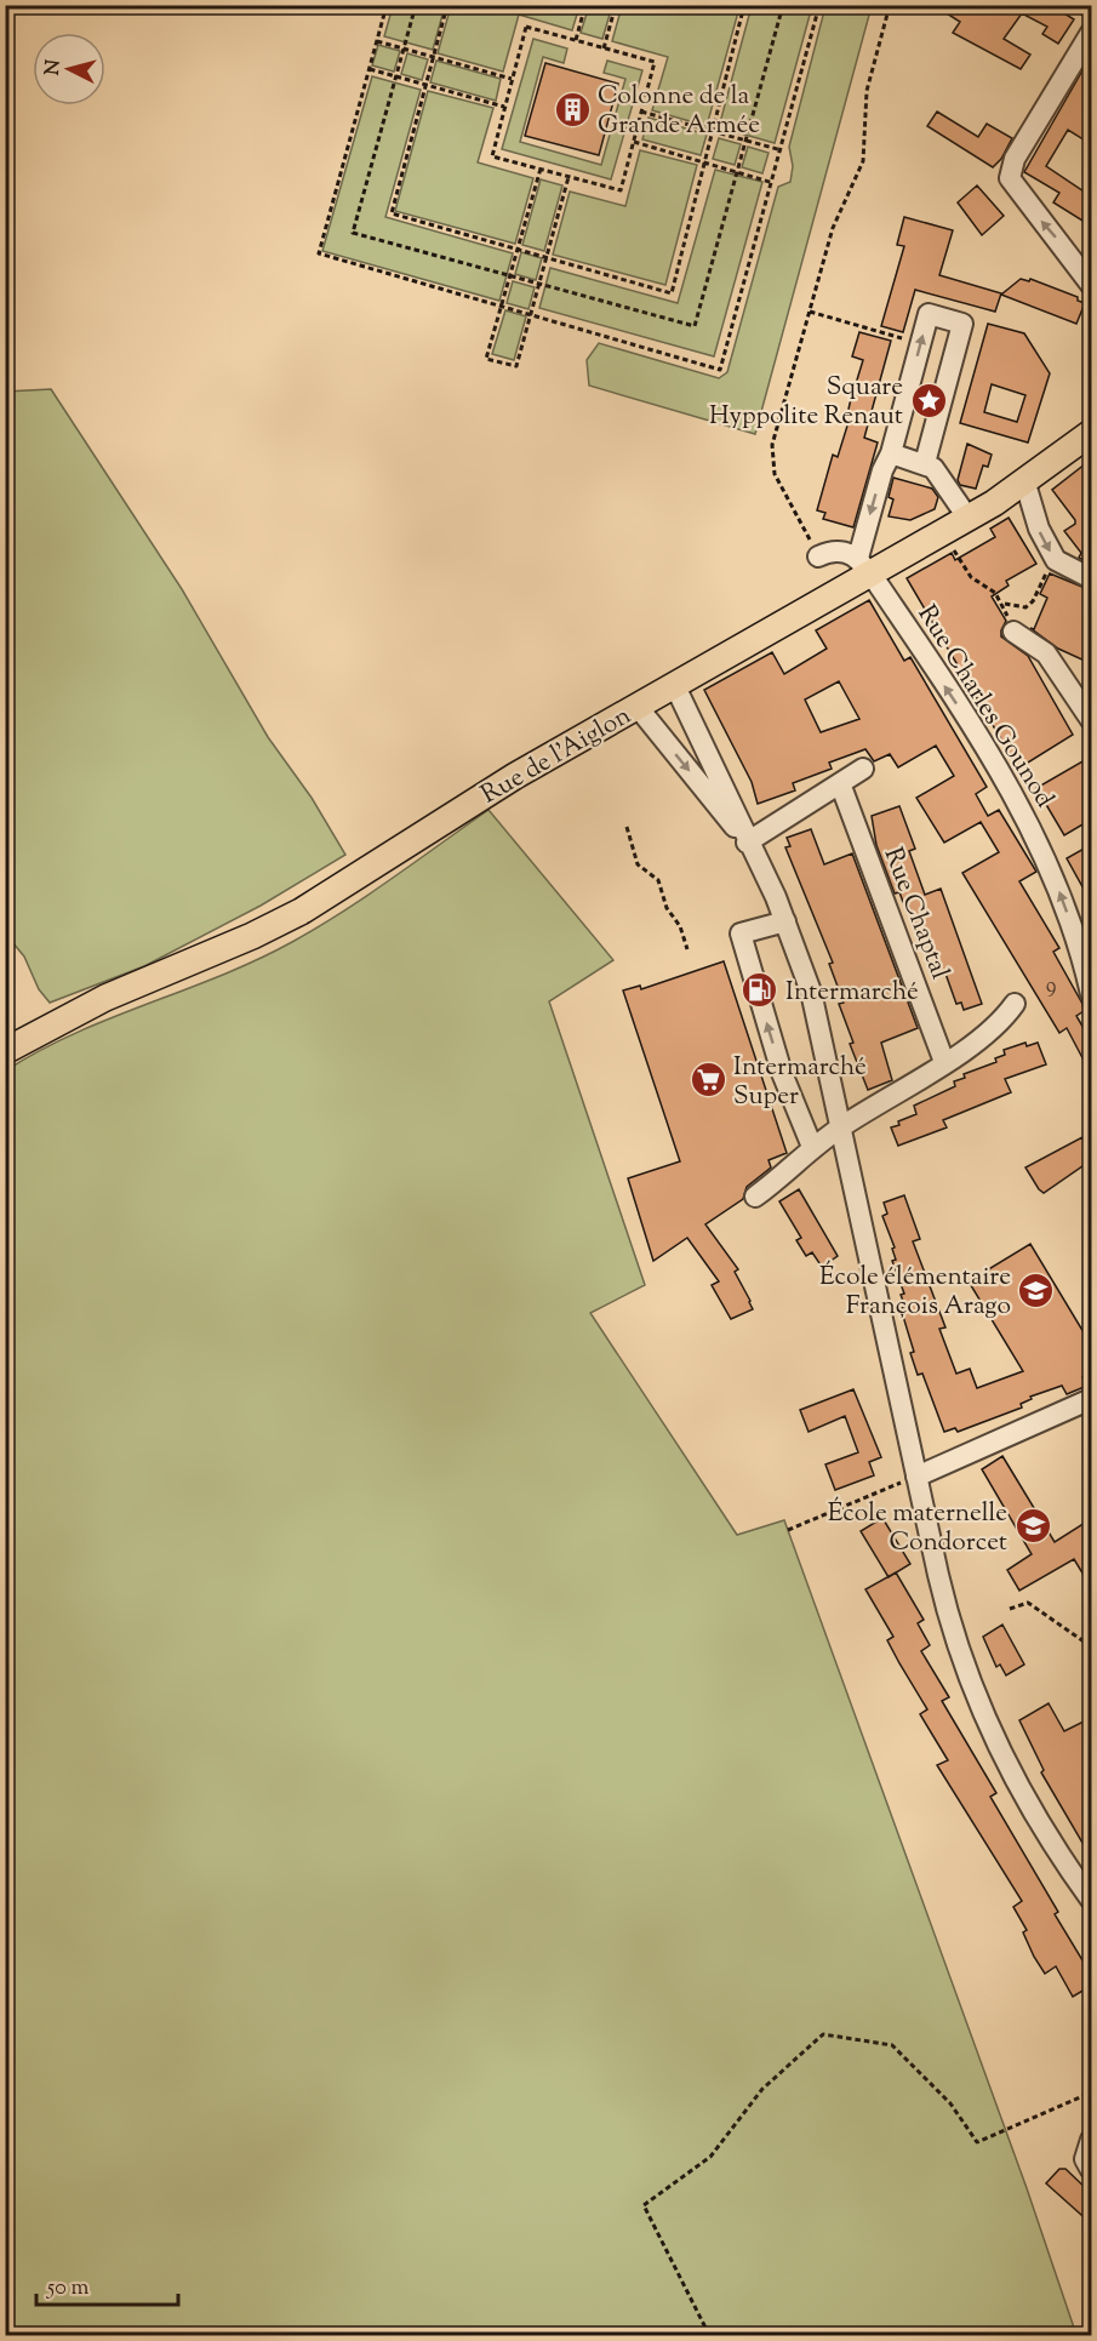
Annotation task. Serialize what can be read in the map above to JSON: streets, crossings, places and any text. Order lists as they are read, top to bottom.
{
  "streets": {
    "main road": ["Rue de l'Aiglon"],
    "street": ["Rue Charles Gounod", "Rue Chaptal"]
  },
  "crossings": [
    ["Rue Charles Gounod", "Rue de l'Aiglon"]
  ],
  "places": {
    "building": ["Colonne de la Grande Armée"],
    "place": ["Square Hyppolite Renaut"],
    "fuel station": ["Intermarché"],
    "supermarket": ["Intermarché Super"],
    "school or university": ["École élémentaire François Arago", "École maternelle Condorcet"]
  },
  "house_numbers": ["9"],
  "scale_bar": "50 m",
  "north": "left"
}
